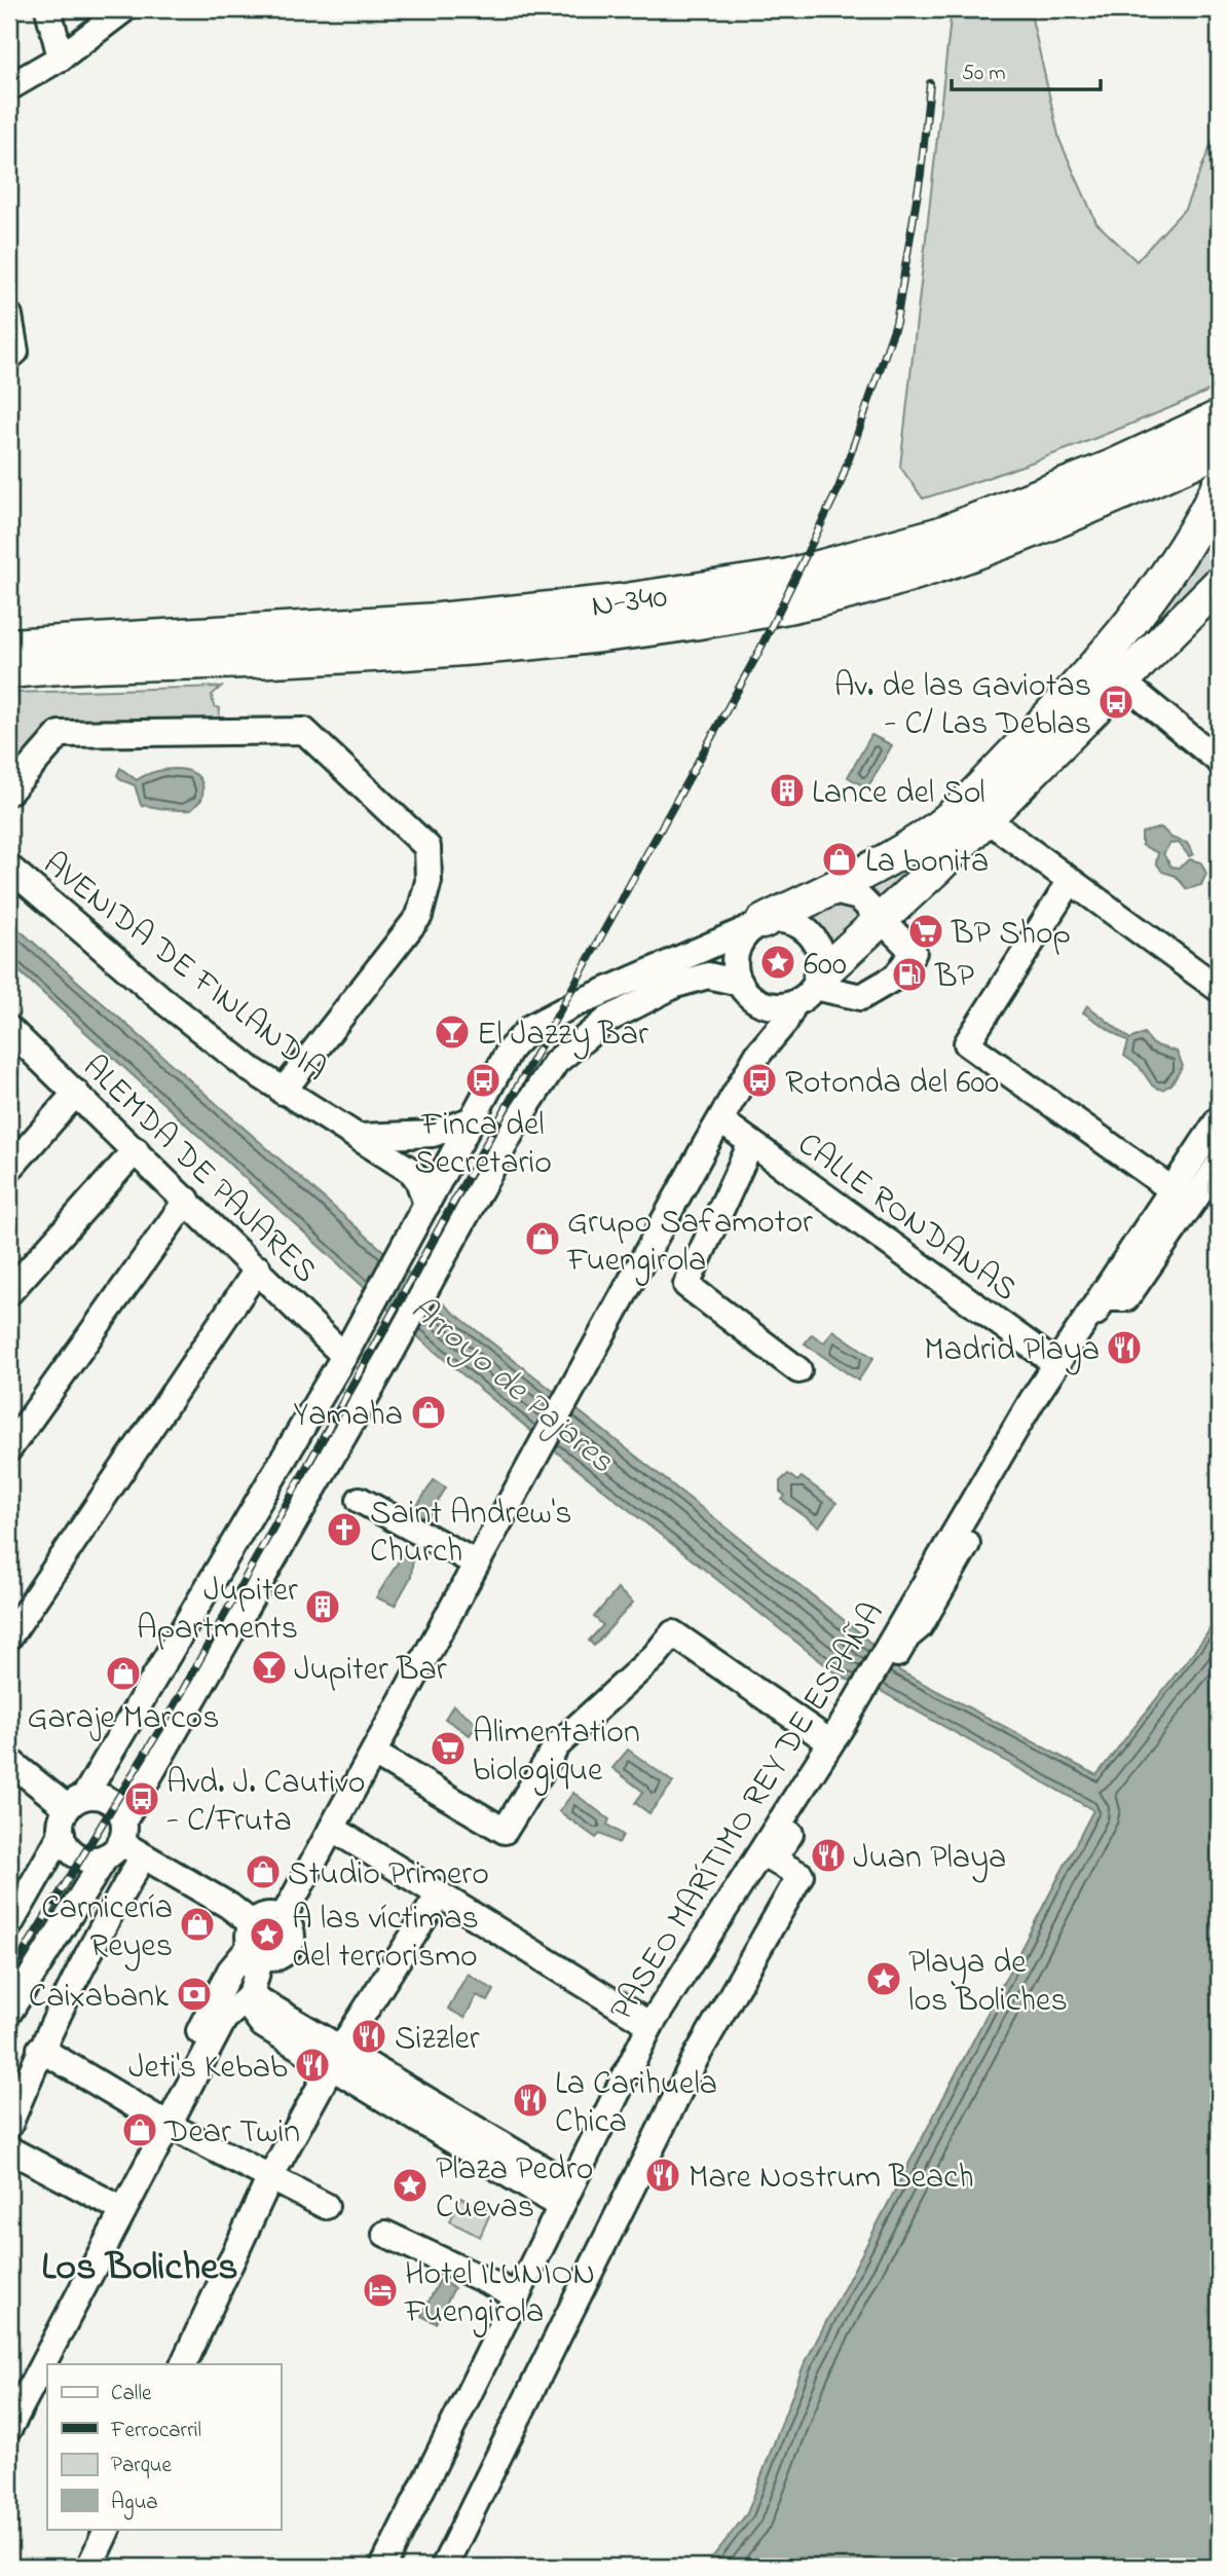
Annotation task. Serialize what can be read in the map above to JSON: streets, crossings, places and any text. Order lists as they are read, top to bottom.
{
  "streets": {
    "main road": ["N-340"],
    "street": [
      "AVENIDA DE FINLANDIA",
      "ALEMDA DE PAJARES",
      "CALLE RONDANAS",
      "PASEO MARÍTIMO REY DE ESPAÑA"
    ]
  },
  "crossings": [
    ["CALLE RONDANAS", "PASEO MARÍTIMO REY DE ESPAÑA"]
  ],
  "districts": ["Los Boliches"],
  "water": ["Arroyo de Pajares"],
  "places": {
    "bus stop": [
      "Av. de las Gaviotas - C/ Las Deblas",
      "Finca del Secretario",
      "Rotonda del 600",
      "Avd. J. Cautivo - C/Fruta"
    ],
    "building": ["Lance del Sol", "Jupiter Apartments"],
    "shop": [
      "La bonita",
      "Grupo Safamotor Fuengirola",
      "Yamaha",
      "Garaje Marcos",
      "Studio Primero",
      "Carnicería Reyes",
      "Dear Twin"
    ],
    "supermarket": ["BP Shop", "Alimentation biologique"],
    "place": [
      "600",
      "A las víctimas del terrorismo",
      "Playa de los Boliches",
      "Plaza Pedro Cuevas"
    ],
    "fuel station": ["BP"],
    "bar": ["El Jazzy Bar", "Jupiter Bar"],
    "restaurant": [
      "Madrid Playa",
      "Juan Playa",
      "Sizzler",
      "Jeti's Kebab",
      "La Carihuela Chica",
      "Mare Nostrum Beach"
    ],
    "church": ["Saint Andrew's Church"],
    "bank": ["Caixabank"],
    "hotel": ["Hotel ILUNION Fuengirola"]
  },
  "legend": [
    "Calle",
    "Ferrocarril",
    "Parque",
    "Agua"
  ],
  "scale_bar": "50 m"
}
